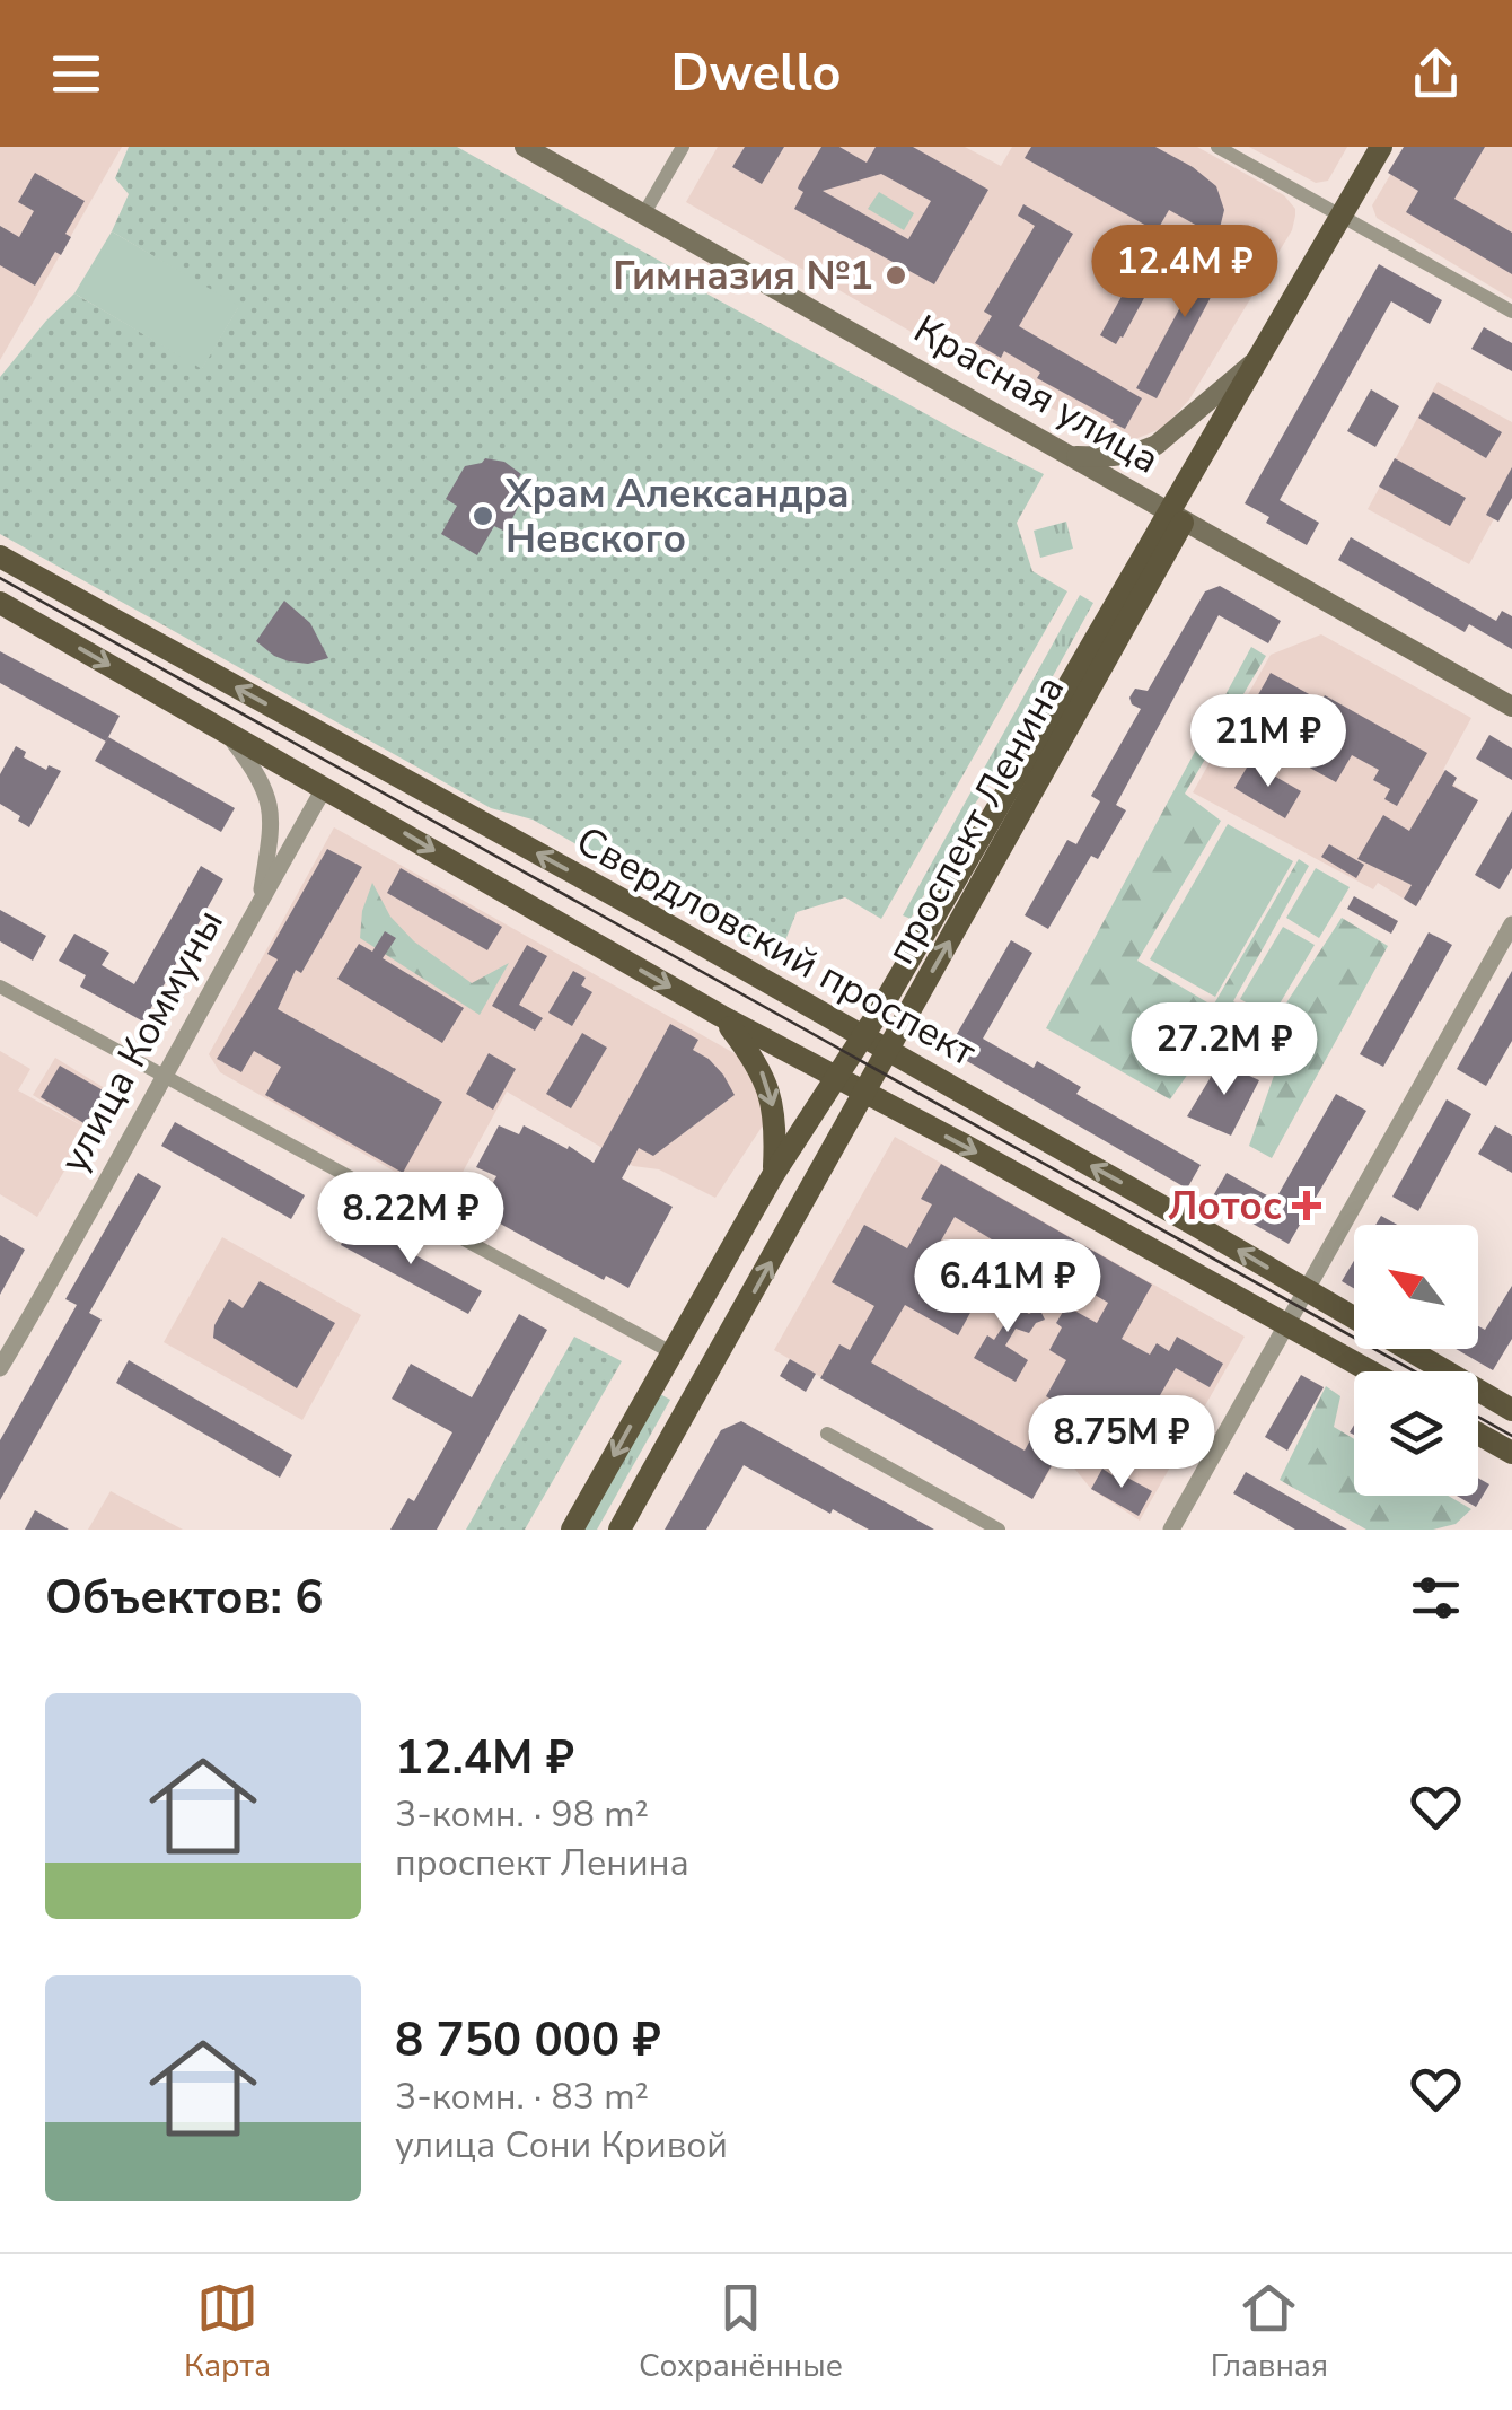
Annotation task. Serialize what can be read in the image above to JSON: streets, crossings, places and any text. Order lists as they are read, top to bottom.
{
  "streets": {
    "main road": [
      "Красная улица",
      "проспект Ленина",
      "Свердловский проспект",
      "улица Коммуны"
    ]
  },
  "crossings": [
    ["Красная улица", "проспект Ленина"],
    ["проспект Ленина", "Свердловский проспект"],
    ["Свердловский проспект", "улица Коммуны"]
  ],
  "places": {
    "other": ["Гимназия №1", "Храм Александра Невского"],
    "health": ["Лотос"]
  },
  "north": "top left",
  "page": {
    "header": "Dwello",
    "price": [
      "12.4M ₽",
      "21M ₽",
      "27.2M ₽",
      "8.22M ₽",
      "6.41M ₽",
      "8.75M ₽"
    ],
    "heading": "Объектов: 6",
    "list": [
      {
        "name": "12.4M ₽",
        "note": "3-комн. · 98 m² · проспект Ленина"
      },
      {
        "name": "8 750 000 ₽",
        "note": "3-комн. · 83 m² · улица Сони Кривой"
      }
    ],
    "tabs": ["Карта", "Сохранённые", "Главная"]
  }
}
